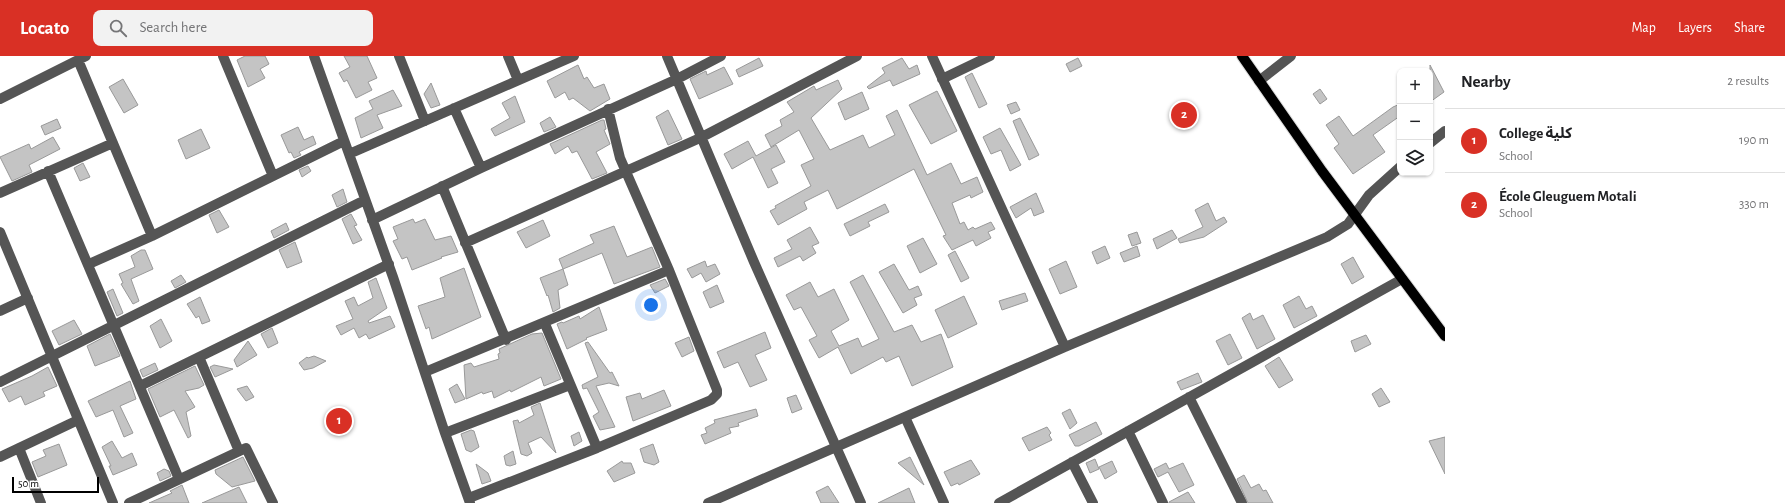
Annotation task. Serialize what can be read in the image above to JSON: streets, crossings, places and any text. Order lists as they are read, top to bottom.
{
  "scale_bar": "50 m",
  "page": {
    "header": "Locato",
    "search": "Search here",
    "nav": ["Map", "Layers", "Share"],
    "heading": ["Nearby", "2 results"],
    "map_buttons": ["+", "−"],
    "pins": ["2", "1"],
    "list": [
      {
        "mark": "1",
        "name": "College كلية",
        "note": "School",
        "value": "190 m"
      },
      {
        "mark": "2",
        "name": "École Gleuguem Motali",
        "note": "School",
        "value": "330 m"
      }
    ],
    "scale": "50 m"
  }
}
